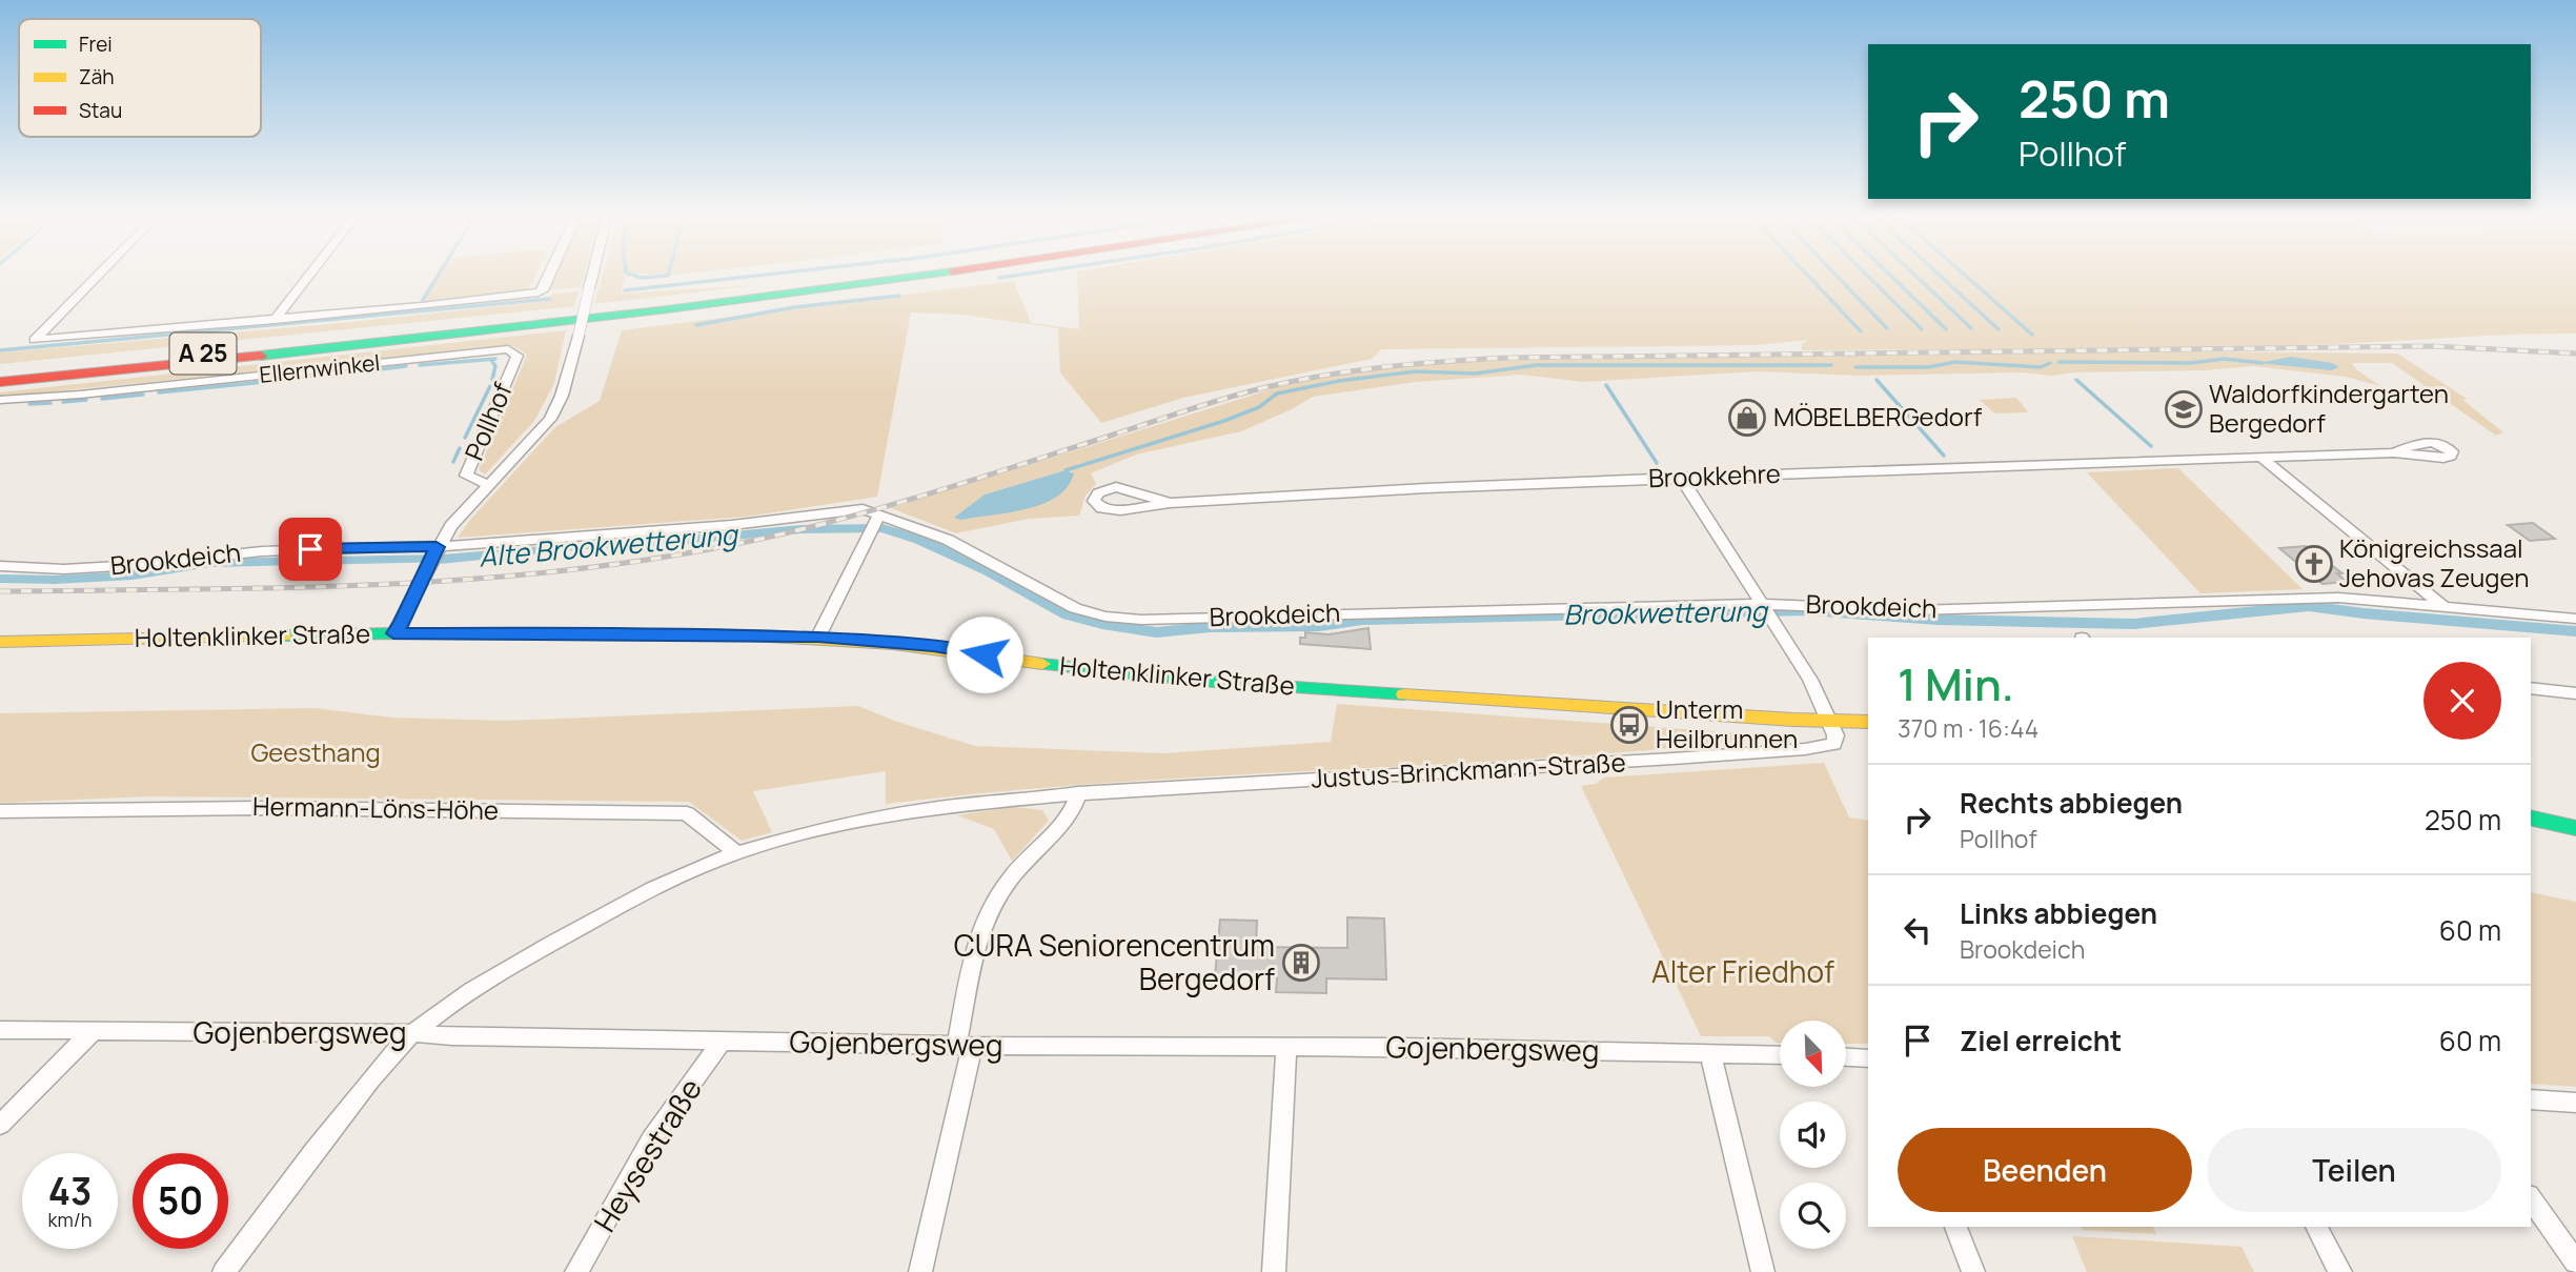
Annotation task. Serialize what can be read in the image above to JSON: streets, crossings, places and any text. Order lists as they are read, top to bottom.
{
  "streets": {
    "main road": ["A 25", "Holtenklinker Straße"],
    "street": [
      "Ellernwinkel",
      "Pollhof",
      "Brookkehre",
      "Brookdeich",
      "Justus-Brinckmann-Straße",
      "Hermann-Löns-Höhe",
      "Gojenbergsweg",
      "Heysestraße"
    ]
  },
  "crossings": [
    ["Ellernwinkel", "Pollhof"],
    ["Pollhof", "Brookdeich"],
    ["Pollhof", "Holtenklinker Straße"],
    ["Holtenklinker Straße", "Justus-Brinckmann-Straße"],
    ["Justus-Brinckmann-Straße", "Hermann-Löns-Höhe"],
    ["Justus-Brinckmann-Straße", "Gojenbergsweg"],
    ["Gojenbergsweg", "Heysestraße"]
  ],
  "water": ["Alte Brookwetterung", "Brookwetterung"],
  "parks": ["Geesthang", "Alter Friedhof"],
  "places": {
    "school or university": ["Waldorfkindergarten Bergedorf"],
    "shop": ["MÖBELBERGedorf"],
    "church": ["Königreichssaal Jehovas Zeugen"],
    "bus stop": ["Unterm Heilbrunnen"],
    "building": ["CURA Seniorencentrum Bergedorf"]
  },
  "legend": ["Frei", "Zäh", "Stau"],
  "north": "bottom right",
  "page": {
    "turn": ["250 m", "Pollhof"],
    "heading": ["1 Min.", "370 m · 16:44"],
    "list": [
      {
        "name": "Rechts abbiegen",
        "note": "Pollhof",
        "value": "250 m"
      },
      {
        "name": "Links abbiegen",
        "note": "Brookdeich",
        "value": "60 m"
      },
      {
        "name": "Ziel erreicht",
        "value": "60 m"
      }
    ],
    "buttons": ["Beenden", "Teilen"],
    "speed": "43 km/h",
    "limit": "50"
  }
}
